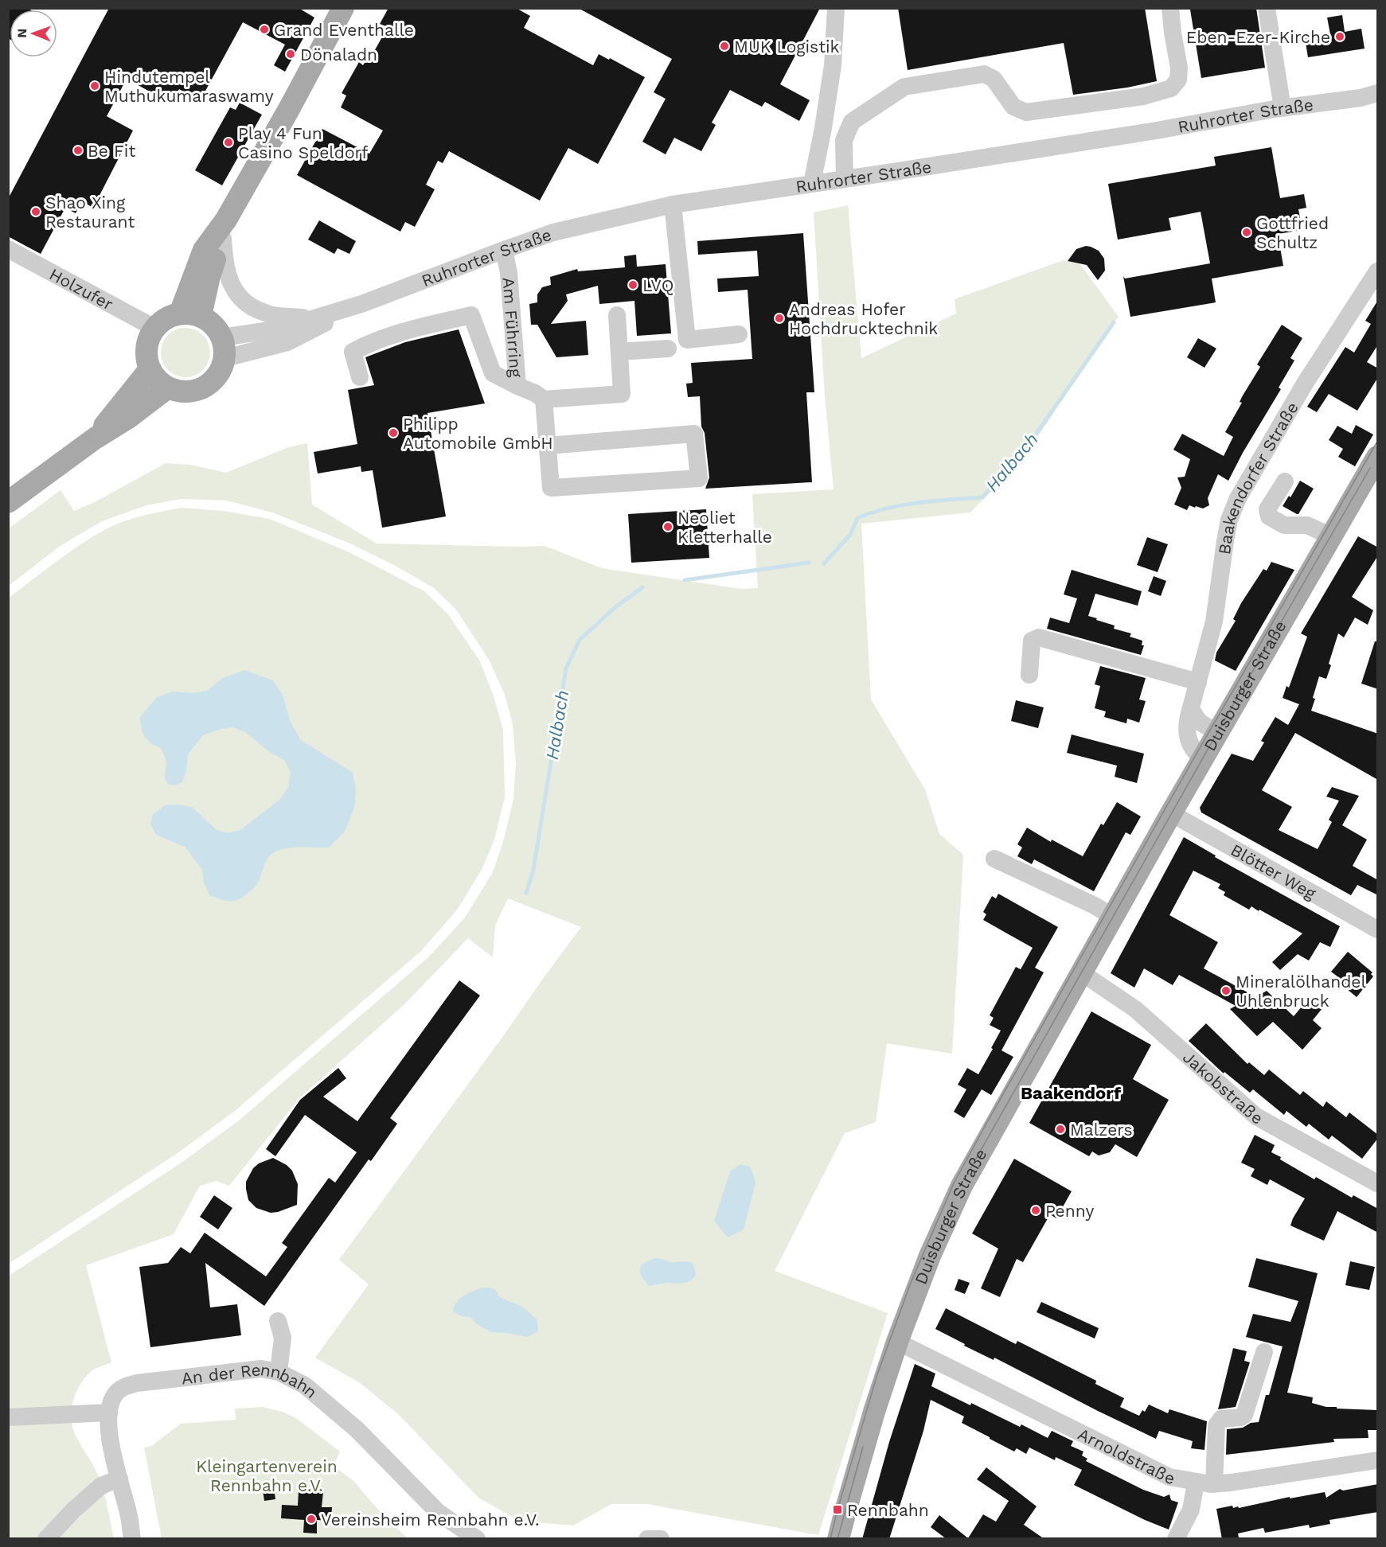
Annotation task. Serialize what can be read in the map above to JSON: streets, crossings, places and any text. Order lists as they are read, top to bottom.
{
  "streets": {
    "main road": ["Duisburger Straße"],
    "street": [
      "Ruhrorter Straße",
      "Holzufer",
      "Am Führring",
      "Baakendorfer Straße",
      "Blötter Weg",
      "Jakobstraße",
      "An der Rennbahn",
      "Arnoldstraße"
    ]
  },
  "crossings": [
    ["Ruhrorter Straße", "Holzufer"],
    ["Ruhrorter Straße", "Am Führring"],
    ["Baakendorfer Straße", "Duisburger Straße"],
    ["Duisburger Straße", "Blötter Weg"],
    ["Duisburger Straße", "Jakobstraße"],
    ["Duisburger Straße", "Arnoldstraße"]
  ],
  "districts": ["Baakendorf"],
  "water": ["Halbach"],
  "parks": ["Kleingartenverein Rennbahn e.V."],
  "places": {
    "other": [
      "Grand Eventhalle",
      "Eben-Ezer-Kirche",
      "MUK Logistik",
      "Dönaladn",
      "Hindutempel Muthukumaraswamy",
      "Play 4 Fun Casino Speldorf",
      "Be Fit",
      "Shao Xing Restaurant",
      "Gottfried Schultz",
      "LVQ",
      "Andreas Hofer Hochdrucktechnik",
      "Philipp Automobile GmbH",
      "Neoliet Kletterhalle",
      "Mineralölhandel Uhlenbruck",
      "Malzers",
      "Penny",
      "Vereinsheim Rennbahn e.V."
    ],
    "transit": ["Rennbahn"]
  },
  "north": "left"
}
